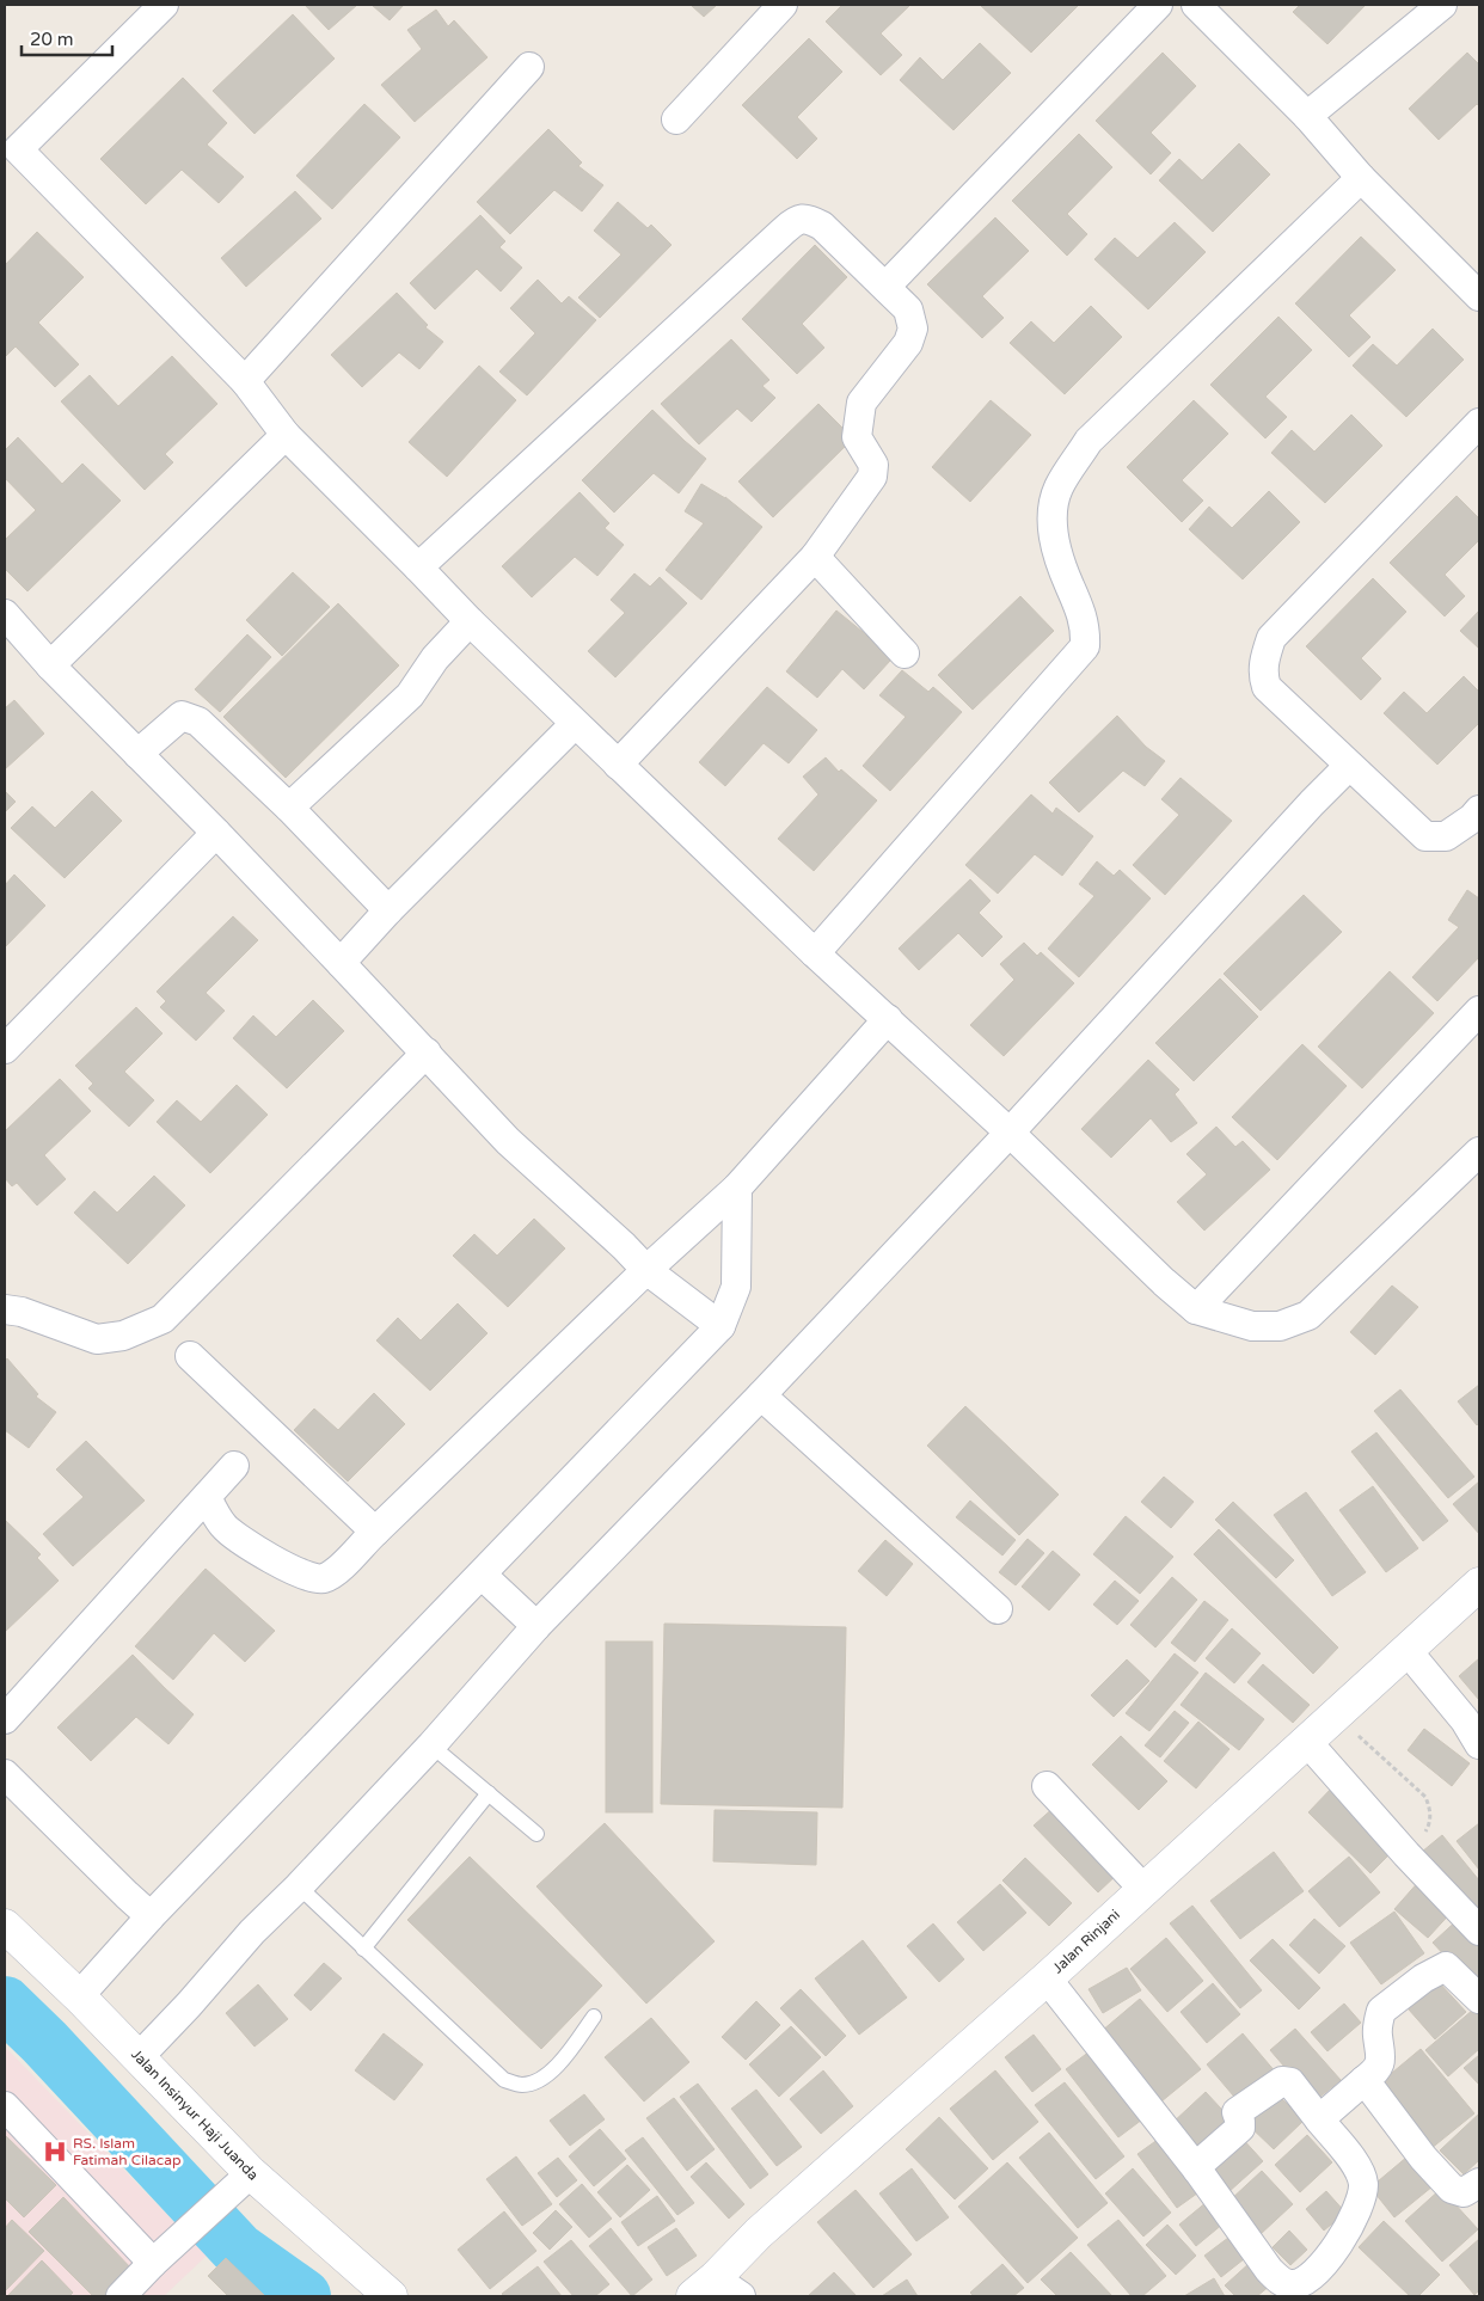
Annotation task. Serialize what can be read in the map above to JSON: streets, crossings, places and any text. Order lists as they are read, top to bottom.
{
  "streets": {
    "street": ["Jalan Rinjani", "Jalan Insinyur Haji Juanda"]
  },
  "places": {
    "hospital": ["RS. Islam Fatimah Cilacap"]
  },
  "scale_bar": "20 m"
}
